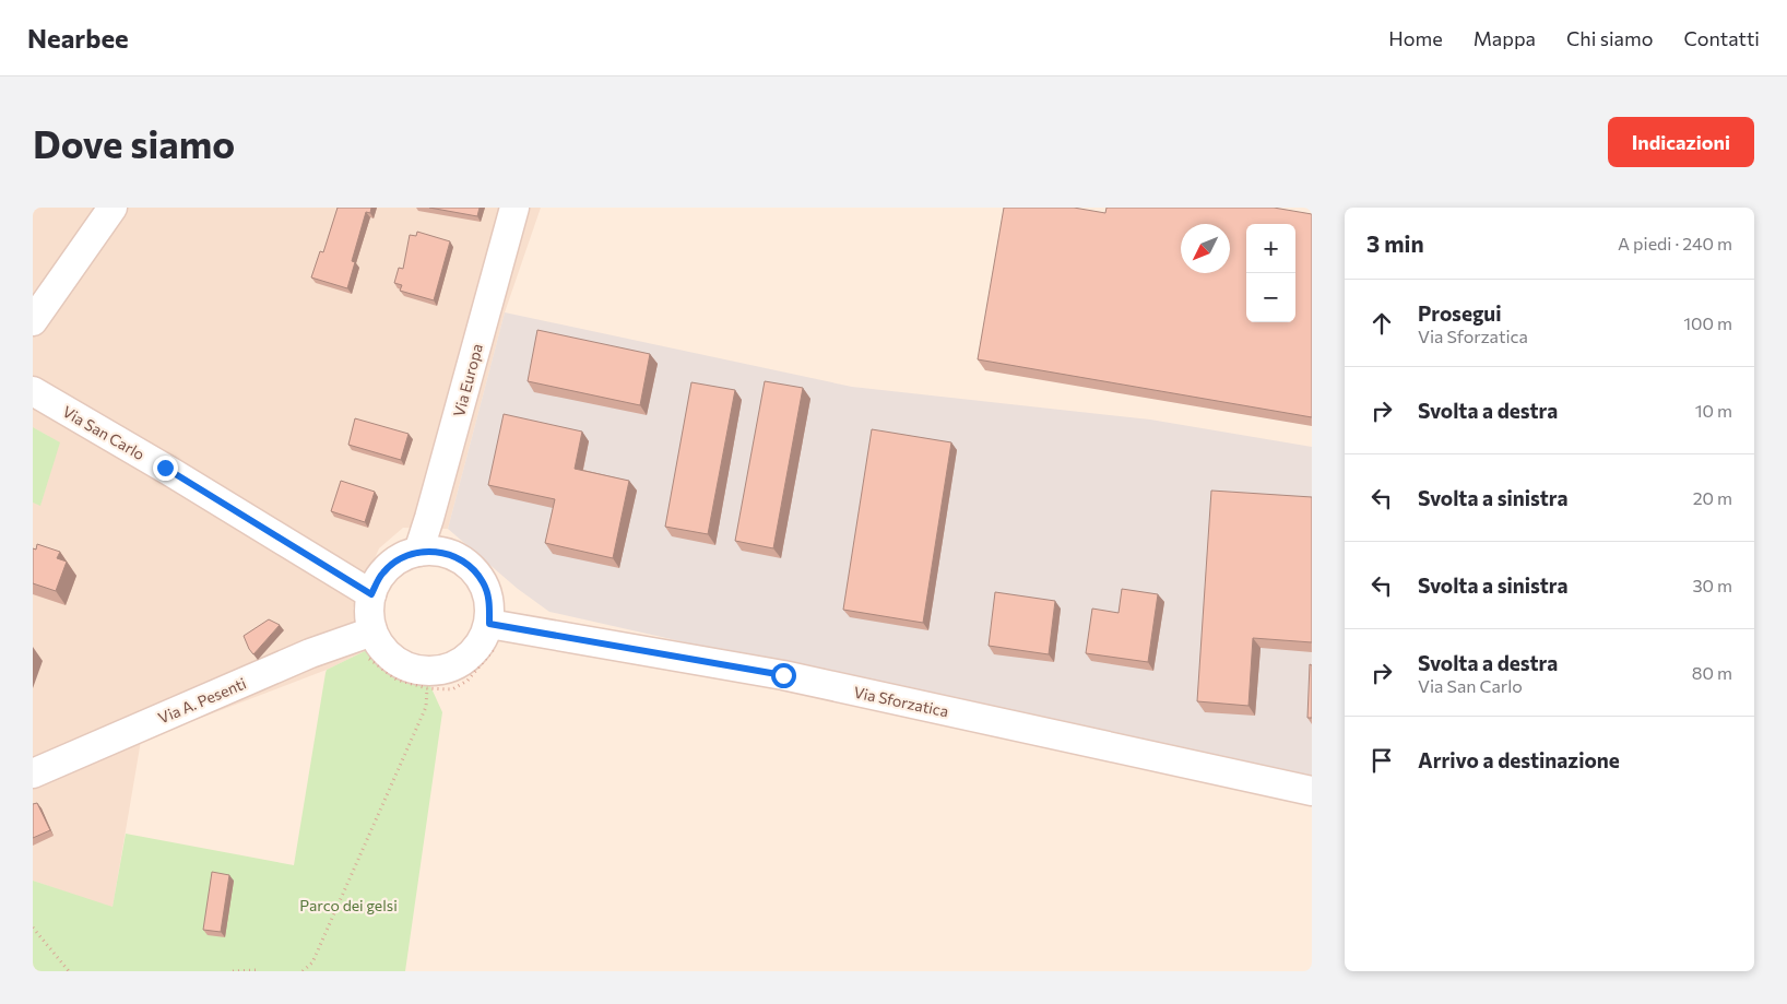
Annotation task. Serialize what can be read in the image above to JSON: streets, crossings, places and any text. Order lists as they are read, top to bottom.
{
  "streets": {
    "street": [
      "Via Europa",
      "Via San Carlo",
      "Via A. Pesenti",
      "Via Sforzatica"
    ]
  },
  "crossings": [
    ["Via Europa", "Via San Carlo"],
    ["Via Europa", "Via A. Pesenti"],
    ["Via Europa", "Via Sforzatica"],
    ["Via San Carlo", "Via A. Pesenti"],
    ["Via San Carlo", "Via Sforzatica"],
    ["Via A. Pesenti", "Via Sforzatica"]
  ],
  "parks": ["Parco dei gelsi"],
  "north": "bottom left",
  "page": {
    "header": "Nearbee",
    "nav": [
      "Home",
      "Mappa",
      "Chi siamo",
      "Contatti"
    ],
    "buttons": "Indicazioni",
    "title": "Dove siamo",
    "heading": ["3 min", "A piedi · 240 m"],
    "map_buttons": ["+", "−"],
    "list": [
      ["Prosegui", "Via Sforzatica", "100 m"],
      ["Svolta a destra", "10 m"],
      ["Svolta a sinistra", "20 m"],
      ["Svolta a sinistra", "30 m"],
      ["Svolta a destra", "Via San Carlo", "80 m"],
      "Arrivo a destinazione"
    ]
  }
}
